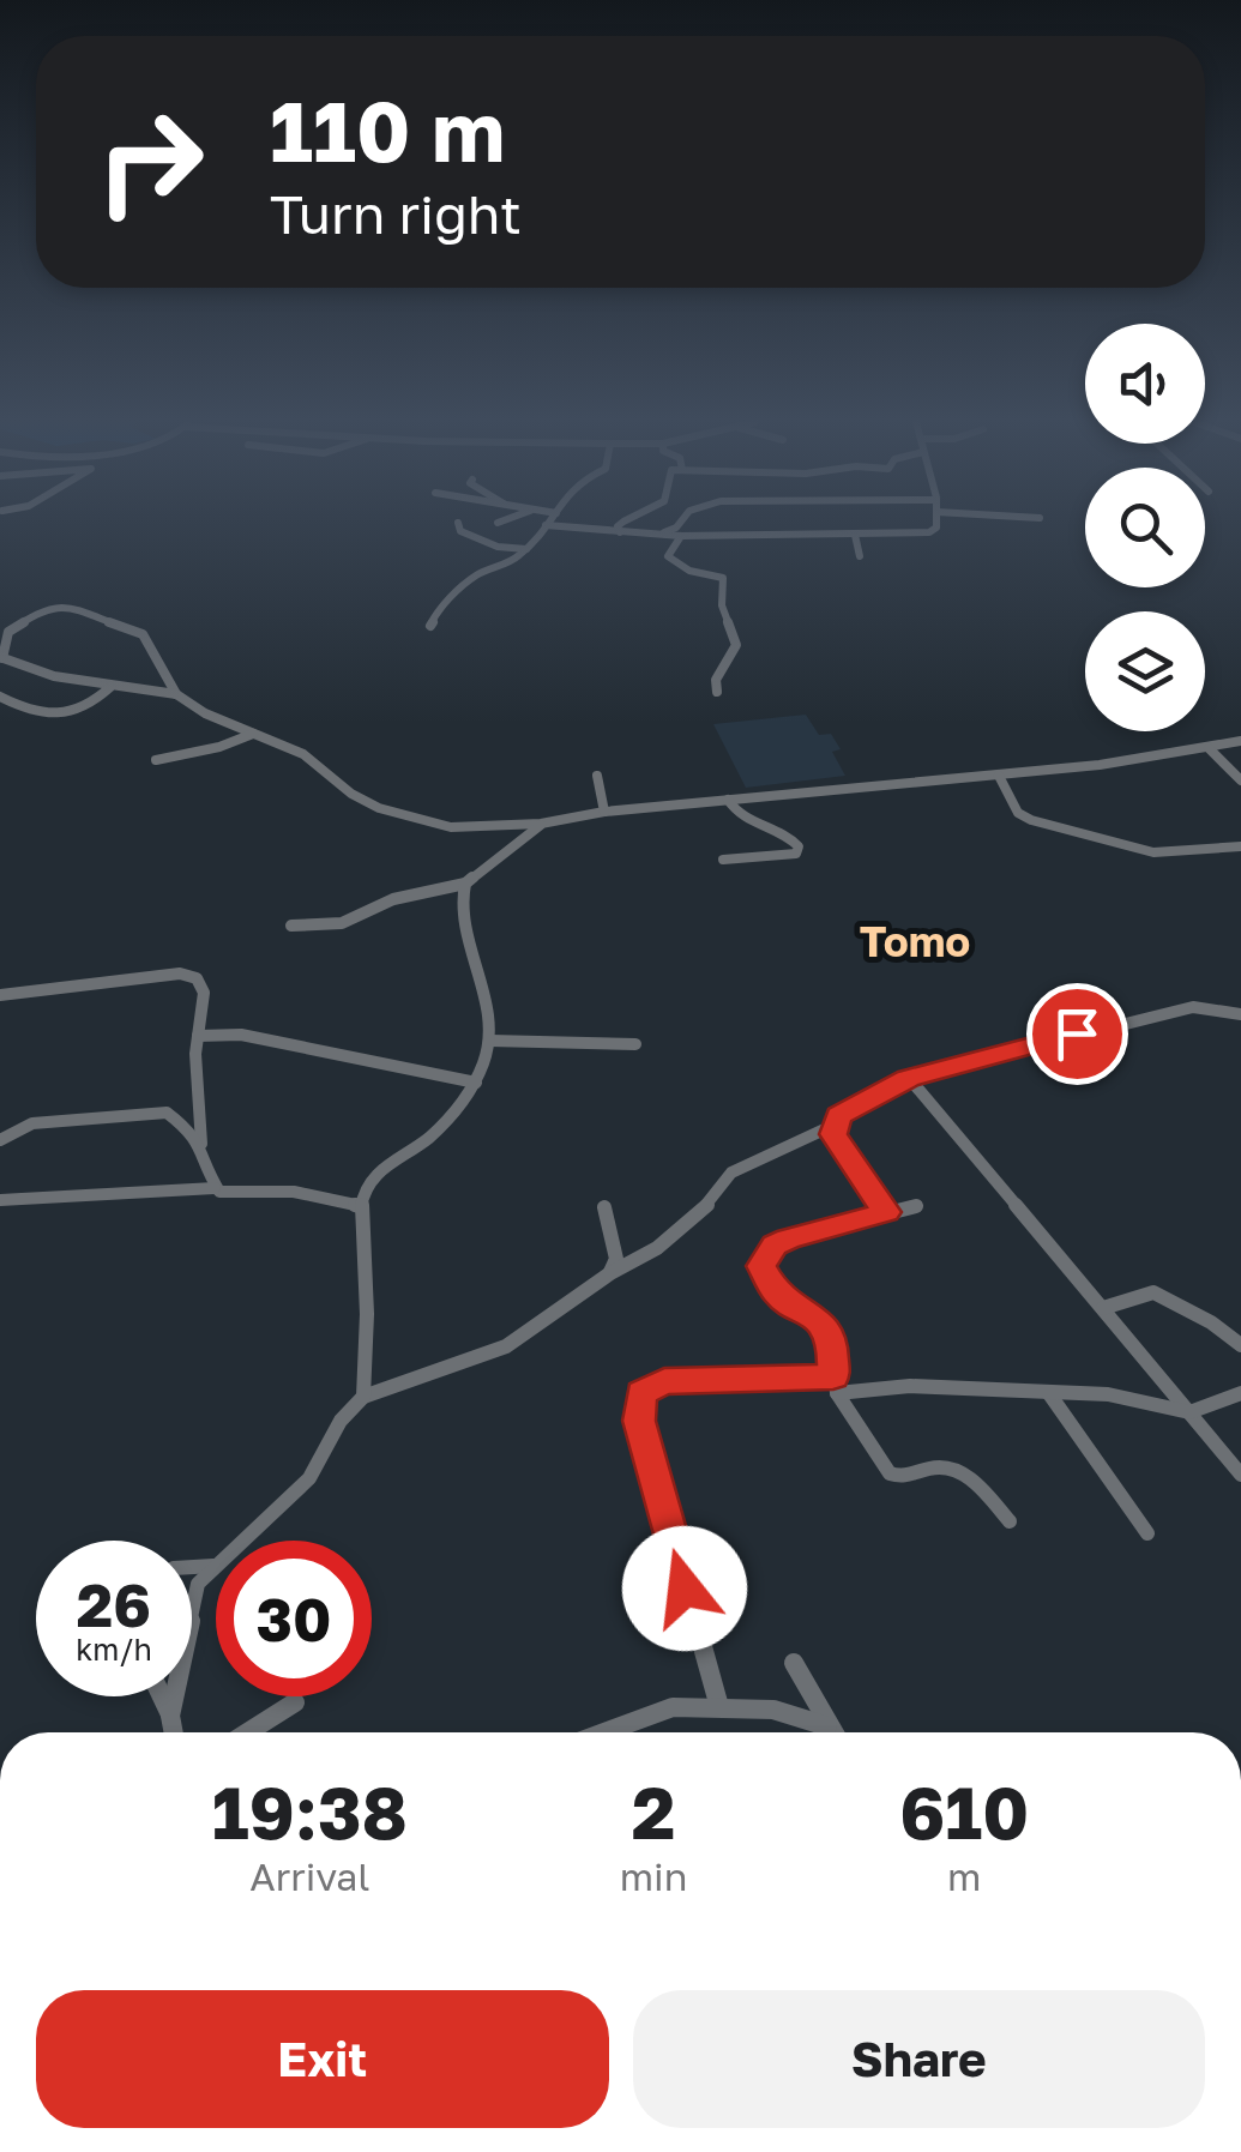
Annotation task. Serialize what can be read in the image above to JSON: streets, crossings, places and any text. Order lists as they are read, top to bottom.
{
  "districts": ["Tomo"],
  "page": {
    "turn": ["110 m", "Turn right"],
    "speed": "26 km/h",
    "limit": "30",
    "eta": [
      "19:38",
      "Arrival",
      "2",
      "min",
      "610",
      "m"
    ],
    "buttons": ["Exit", "Share"]
  }
}
